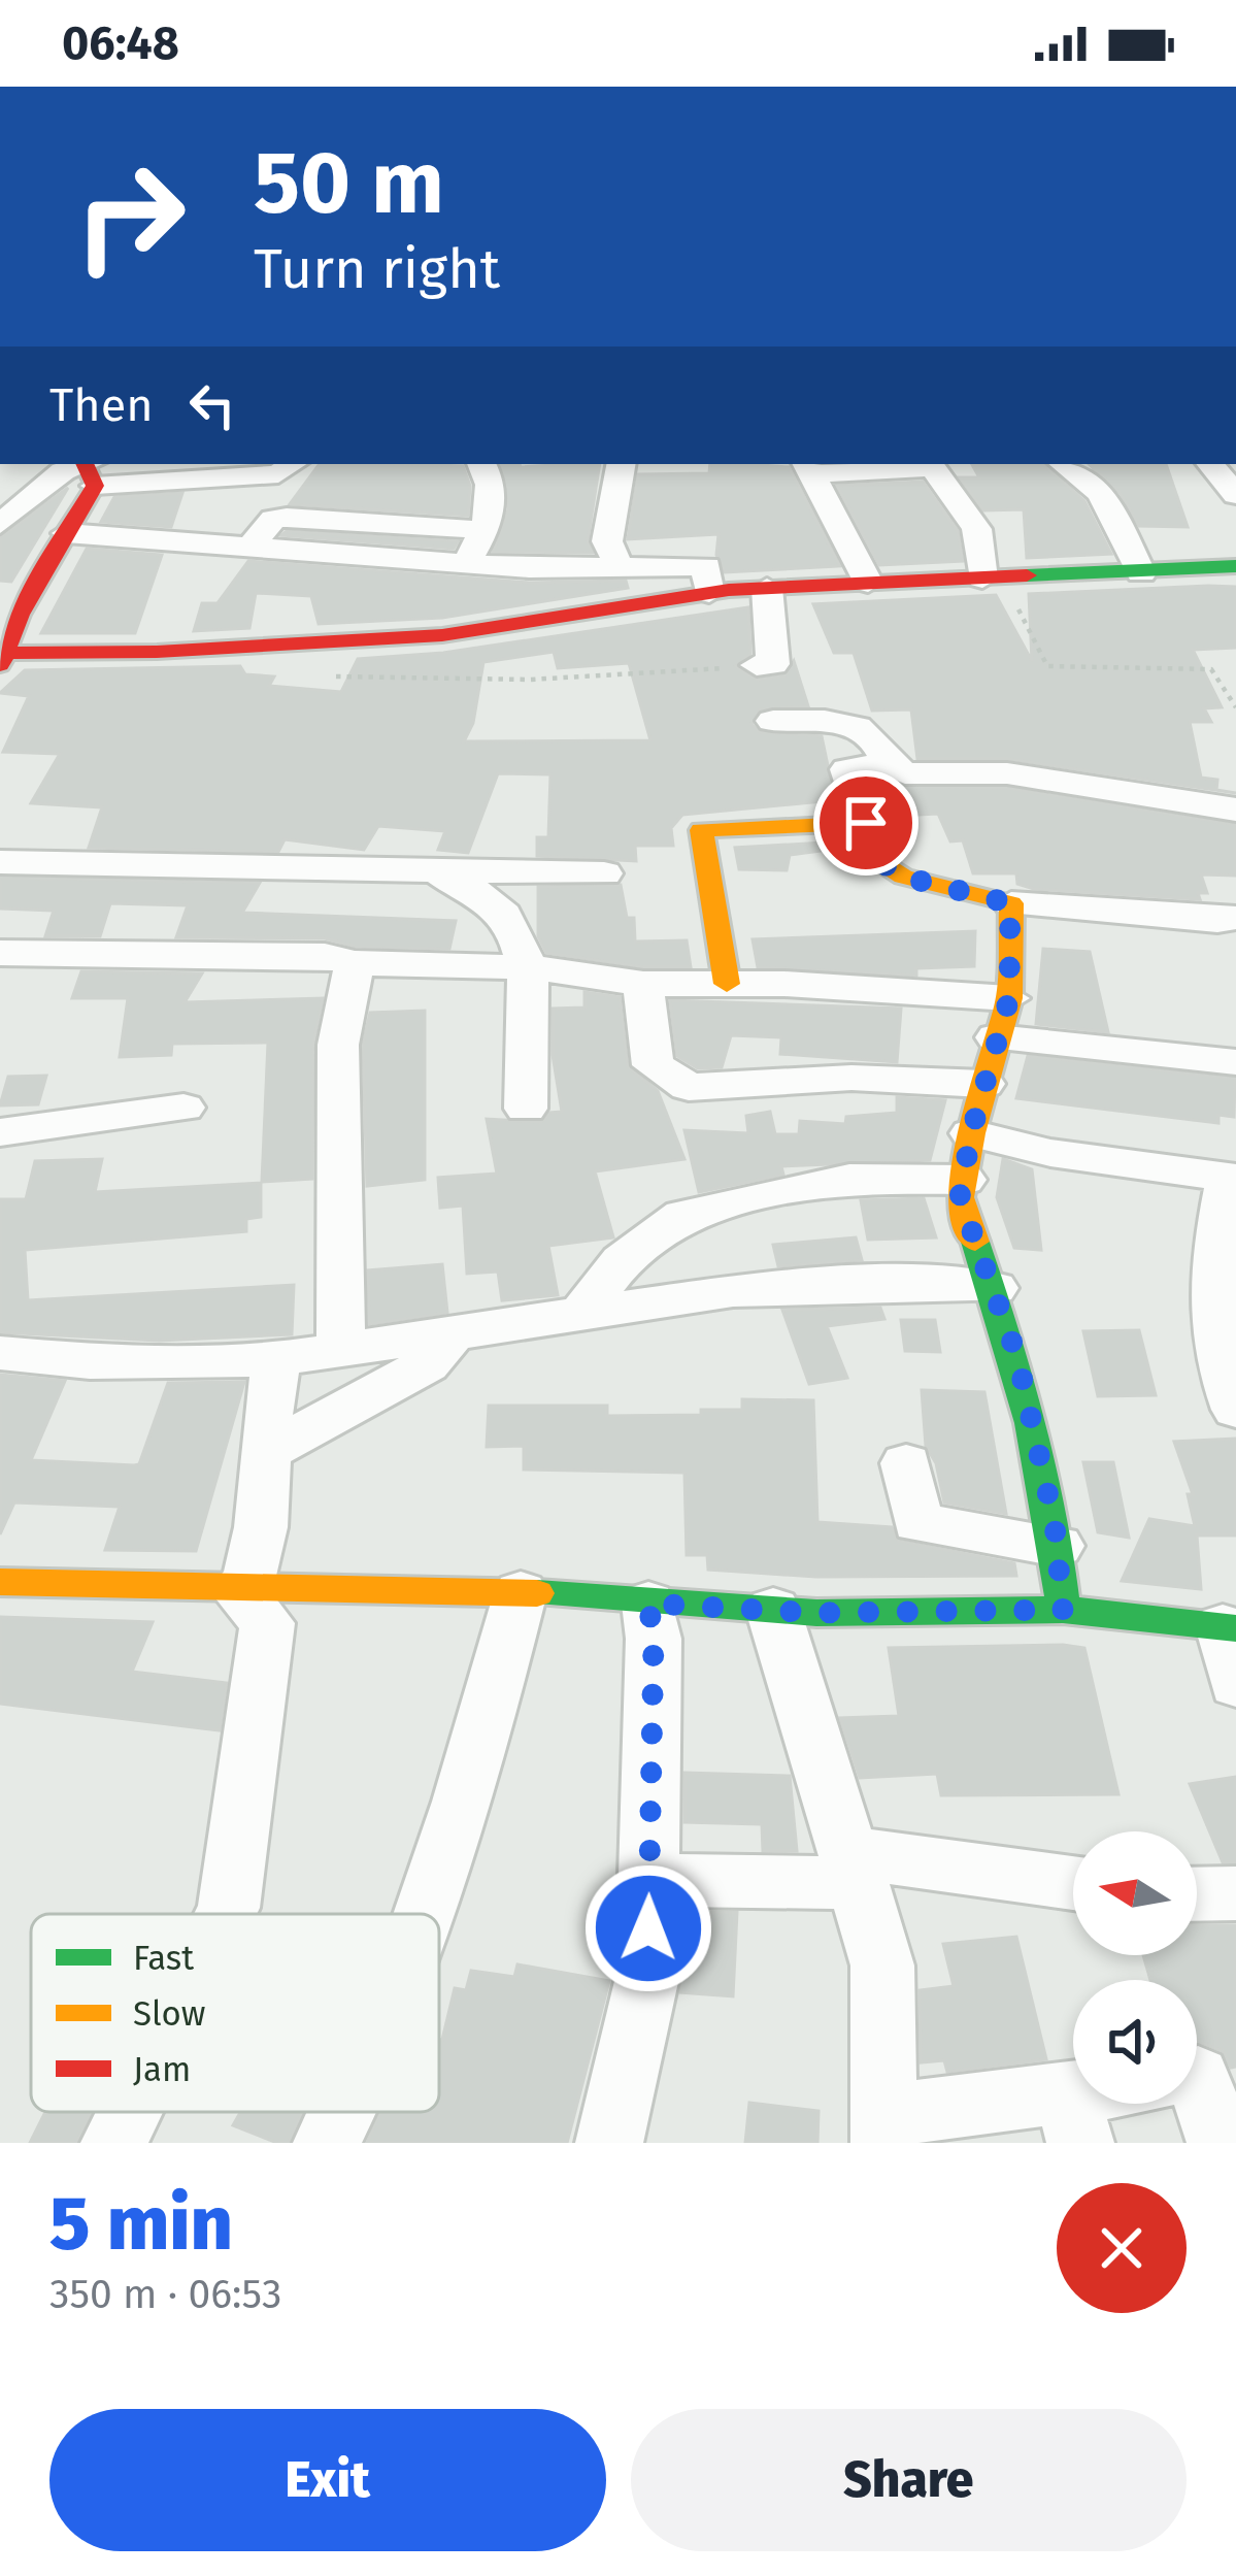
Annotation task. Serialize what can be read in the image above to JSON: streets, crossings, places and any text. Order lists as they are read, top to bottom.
{
  "legend": ["Fast", "Slow", "Jam"],
  "north": "left",
  "page": {
    "status": "06:48",
    "turn": ["50 m", "Turn right"],
    "then": "Then",
    "heading": ["5 min", "350 m · 06:53"],
    "buttons": ["Exit", "Share"]
  }
}
